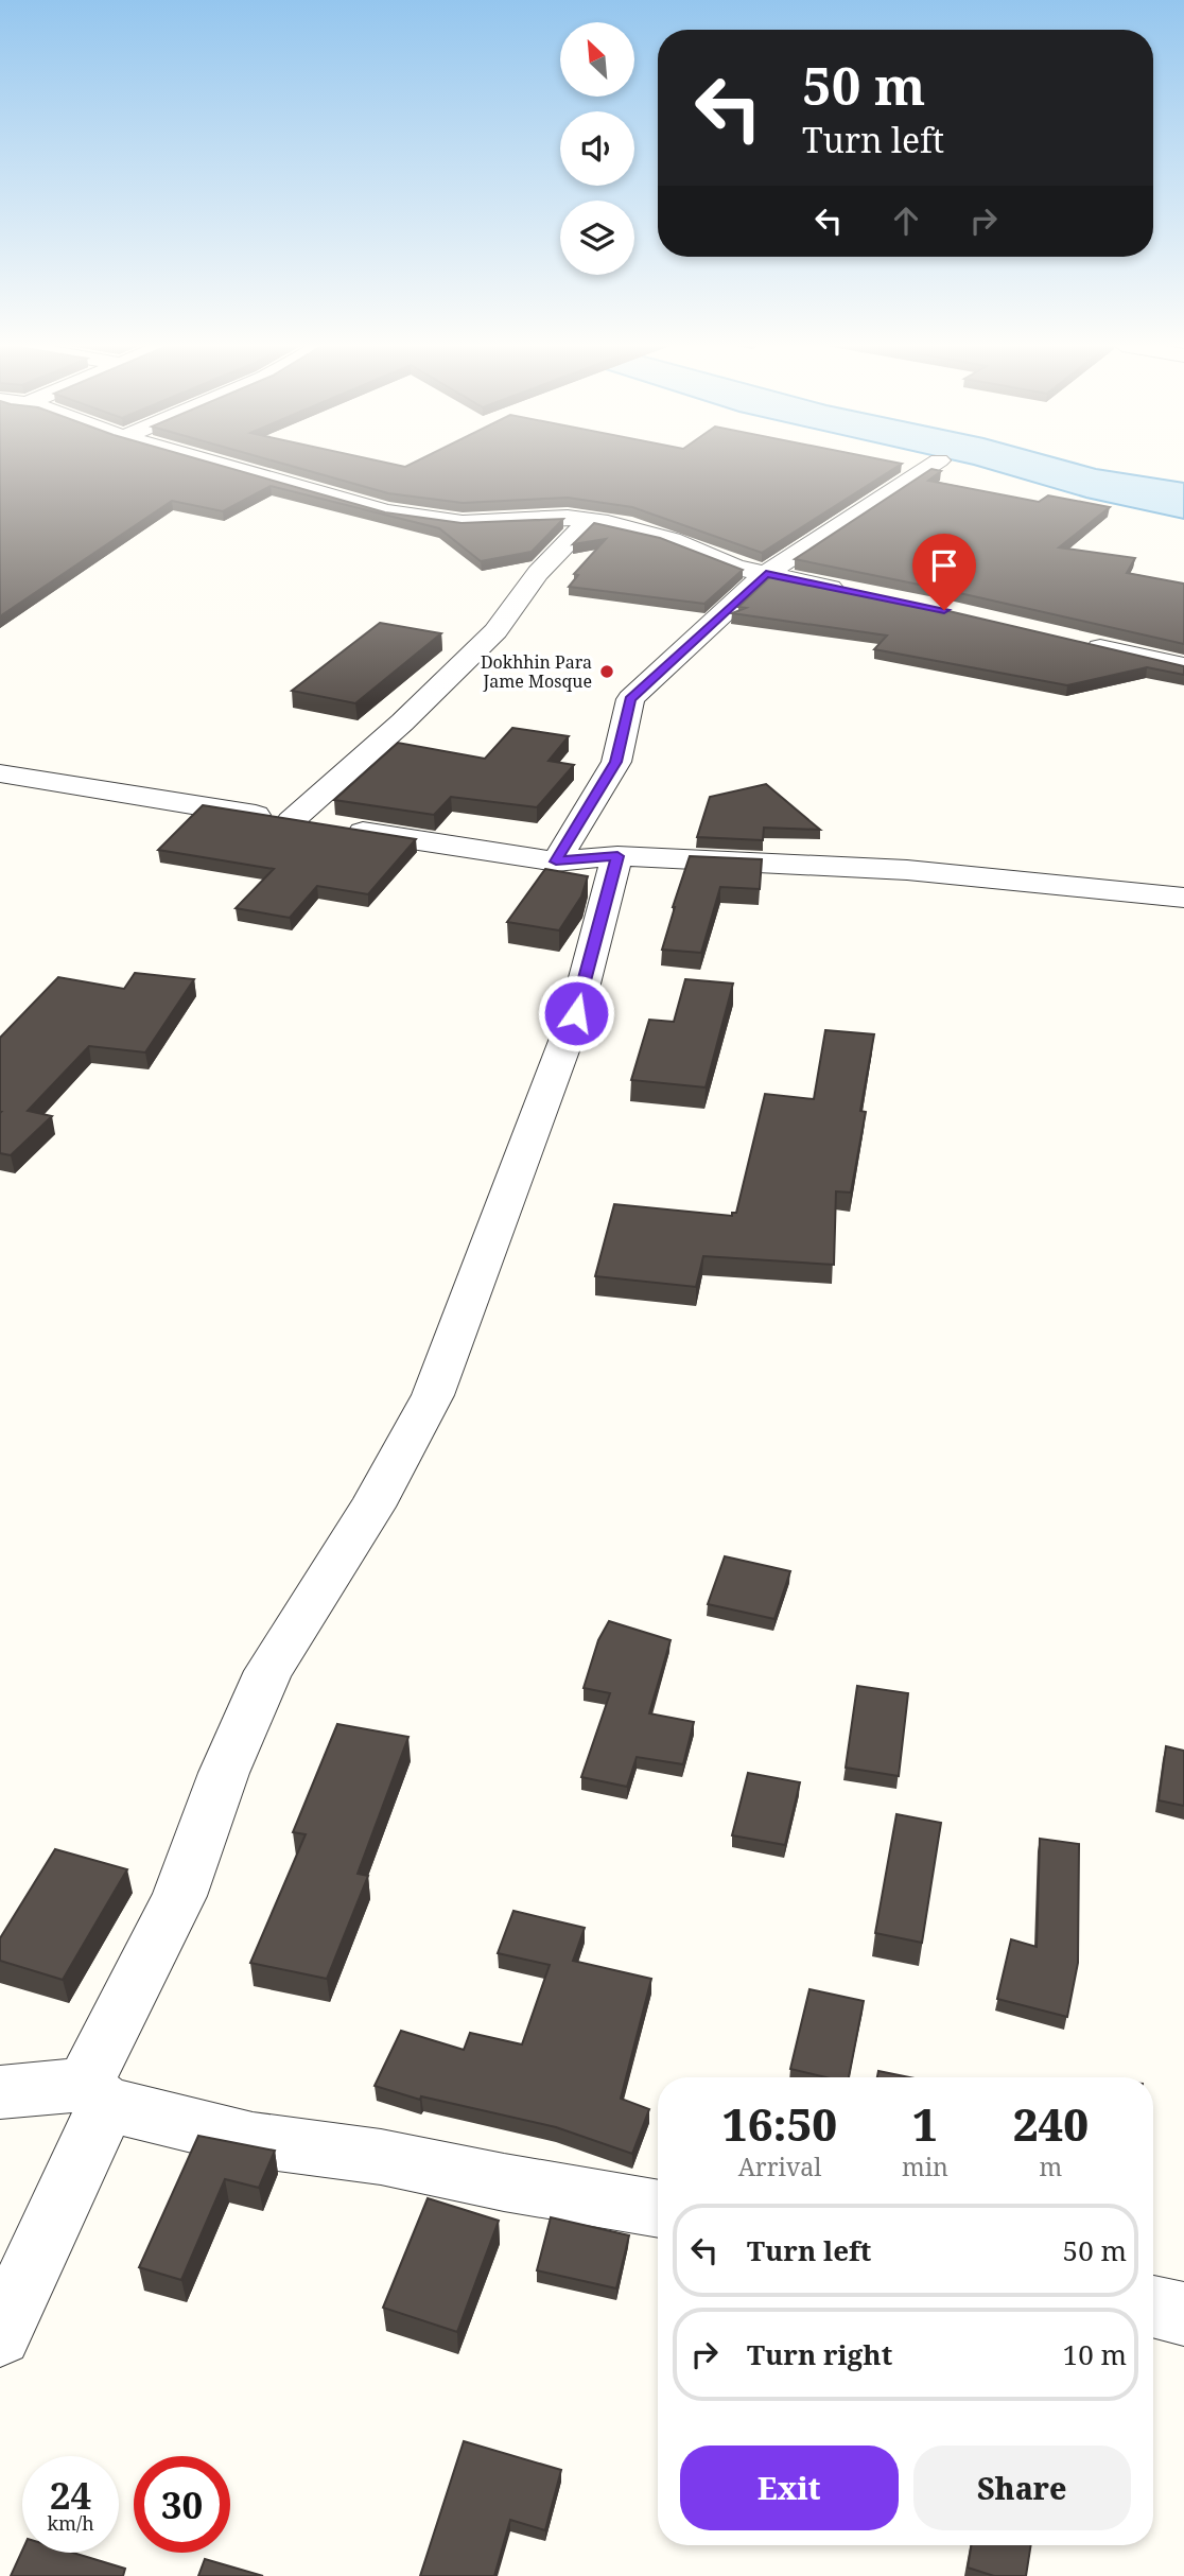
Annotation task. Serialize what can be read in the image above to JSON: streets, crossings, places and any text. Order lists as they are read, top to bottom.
{
  "places": ["Dokhhin Para Jame Mosque"],
  "north": "top left",
  "page": {
    "turn": ["50 m", "Turn left"],
    "eta": [
      "16:50",
      "Arrival",
      "1",
      "min",
      "240",
      "m"
    ],
    "list": [
      {
        "name": "Turn left",
        "value": "50 m"
      },
      {
        "name": "Turn right",
        "value": "10 m"
      }
    ],
    "buttons": ["Exit", "Share"],
    "speed": "24 km/h",
    "limit": "30"
  }
}
